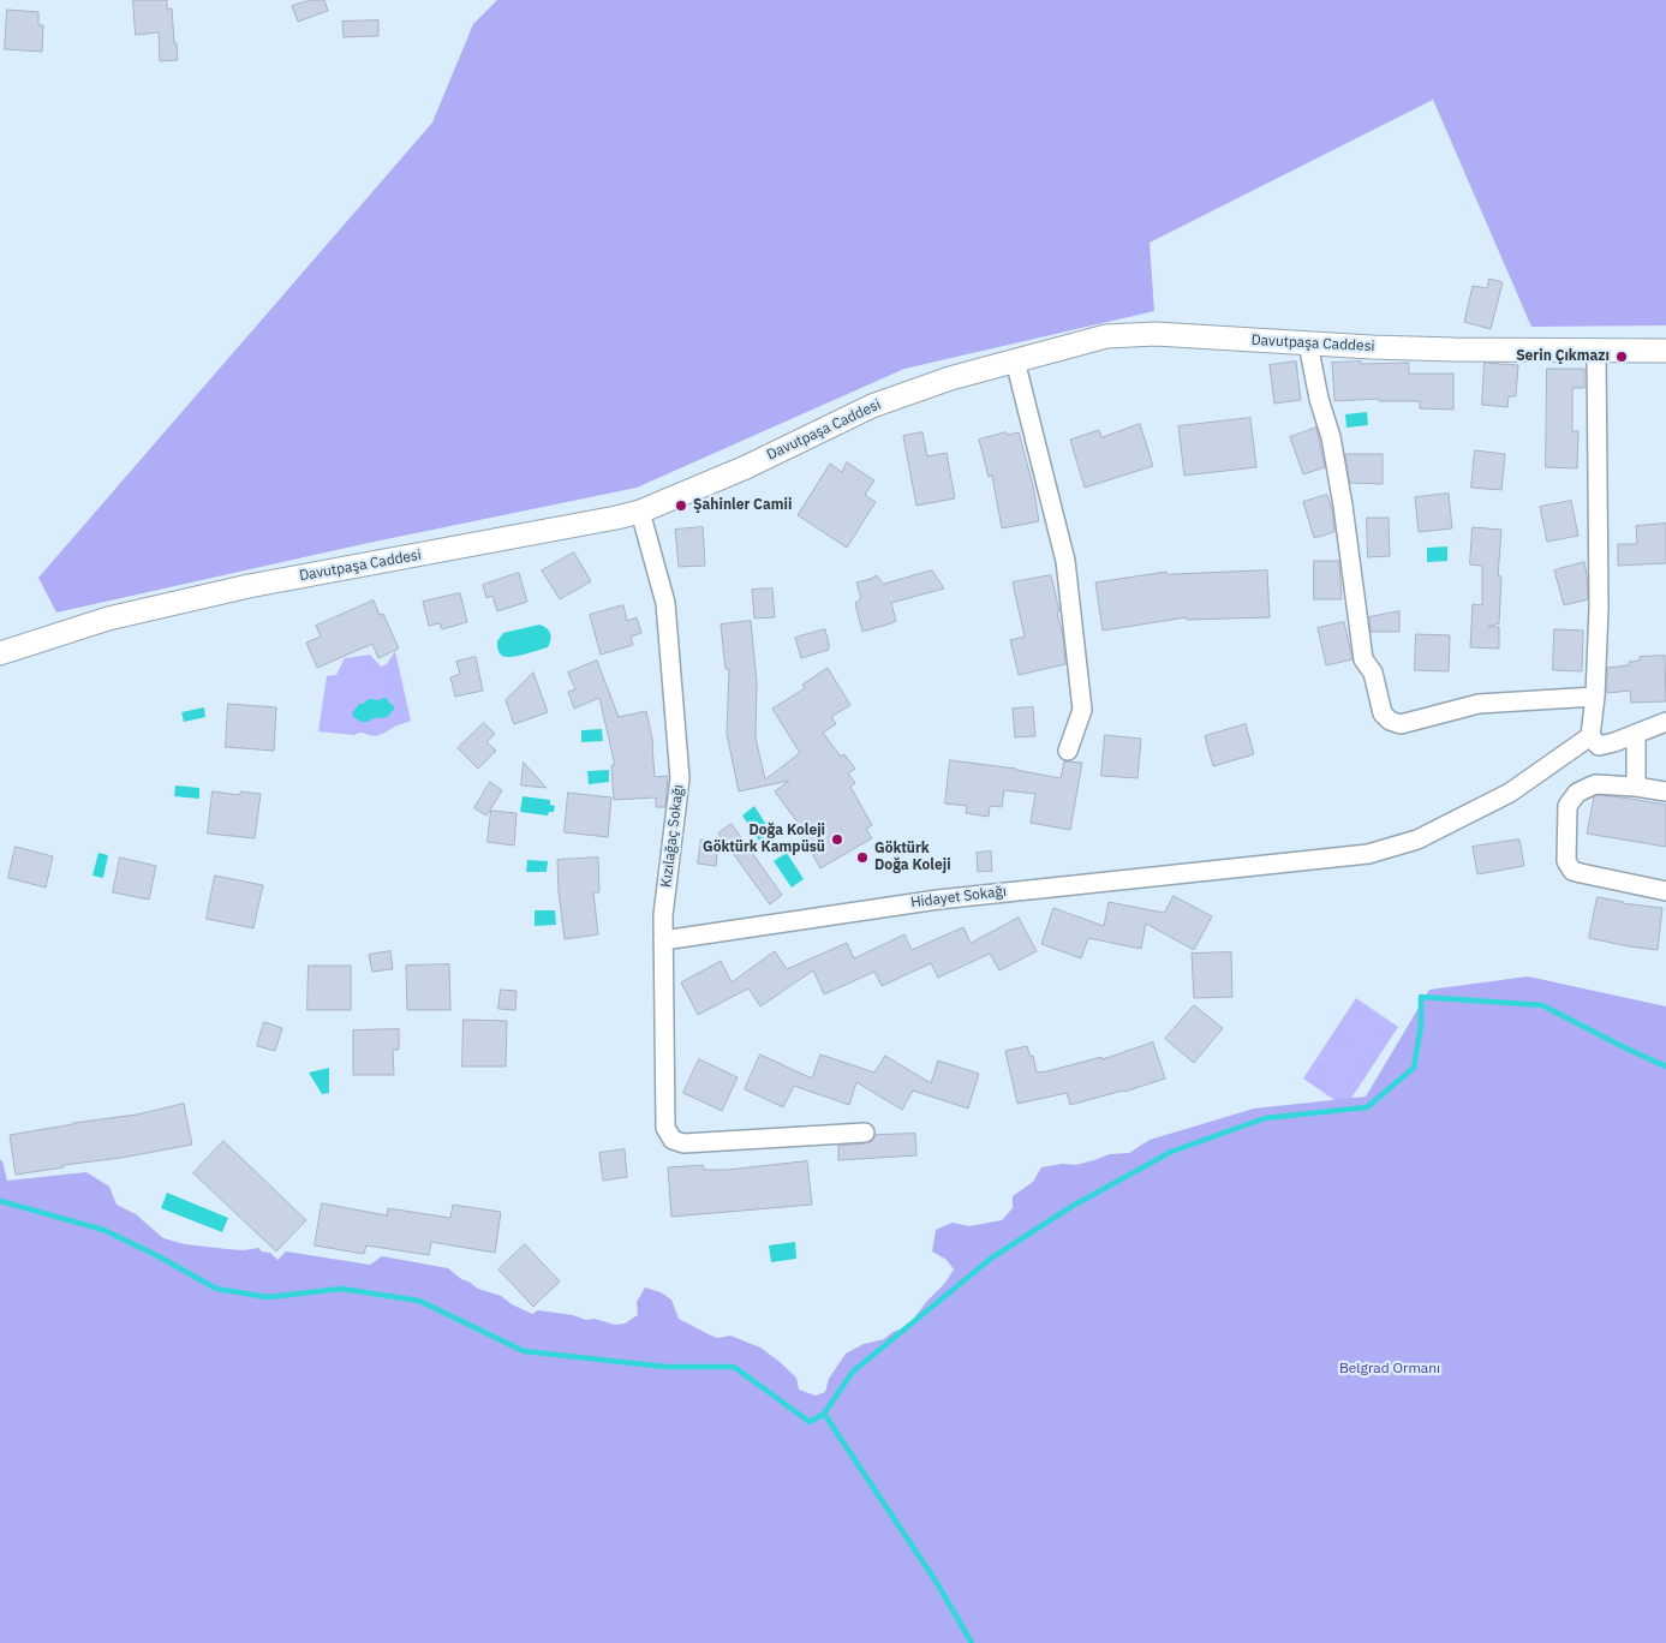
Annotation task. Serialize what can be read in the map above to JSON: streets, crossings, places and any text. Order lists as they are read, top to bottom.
{
  "streets": {
    "street": ["Davutpaşa Caddesi", "Kızılağaç Sokağı", "Hidayet Sokağı"]
  },
  "crossings": [
    ["Davutpaşa Caddesi", "Kızılağaç Sokağı"],
    ["Kızılağaç Sokağı", "Hidayet Sokağı"]
  ],
  "parks": ["Belgrad Ormanı"],
  "places": [
    "Serin Çıkmazı",
    "Şahinler Camii",
    "Doğa Koleji Göktürk Kampüsü",
    "Göktürk Doğa Koleji"
  ]
}
